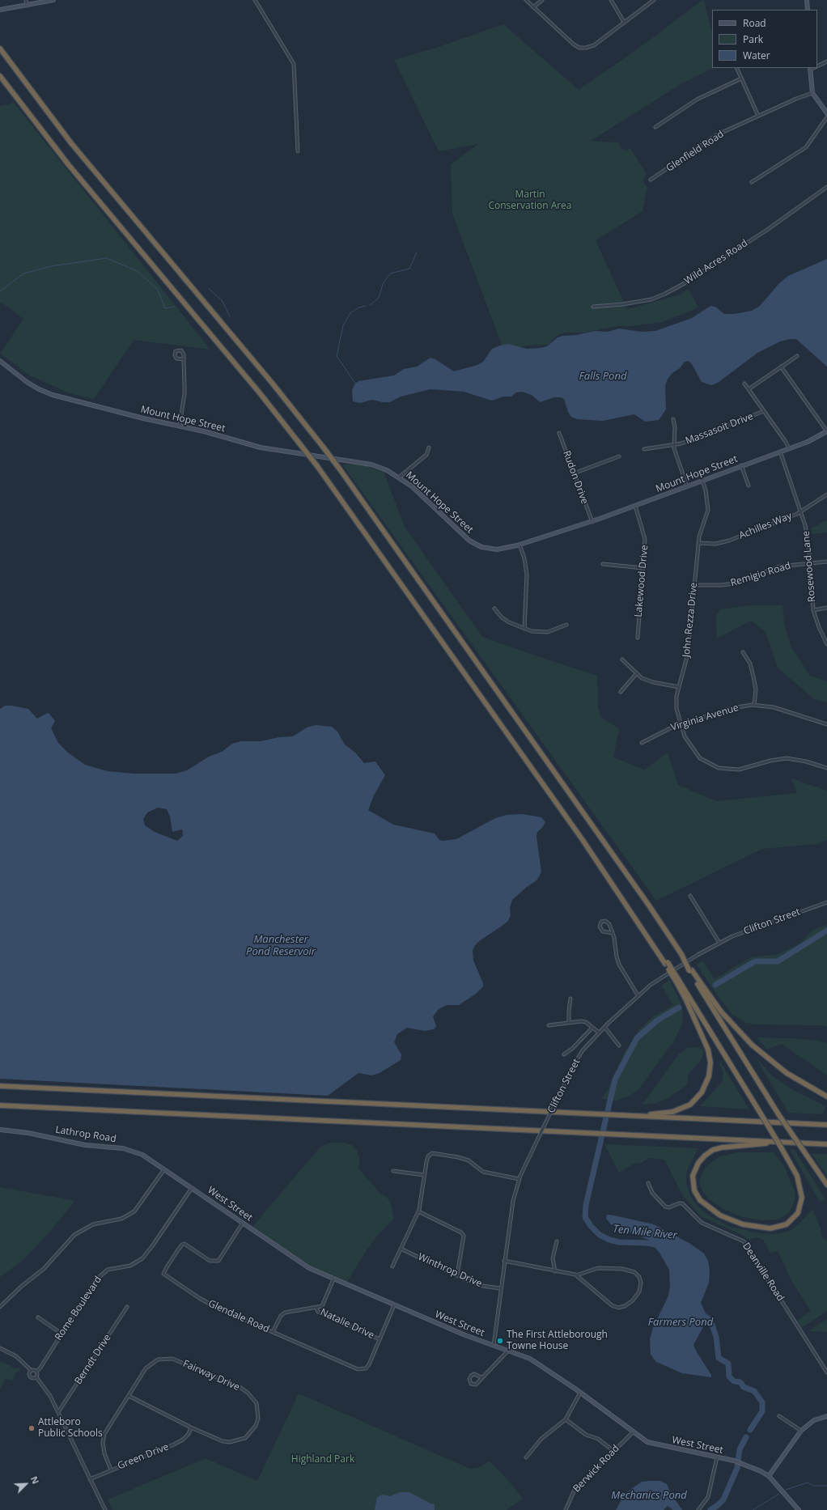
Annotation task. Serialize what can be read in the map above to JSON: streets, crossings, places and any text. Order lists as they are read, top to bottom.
{
  "streets": {
    "street": [
      "Glenfield Road",
      "Wild Acres Road",
      "Mount Hope Street",
      "Massasoit Drive",
      "Rudon Drive",
      "Achilles Way",
      "Rosewood Lane",
      "Remigio Road",
      "Lakewood Drive",
      "John Rezza Drive",
      "Virginia Avenue",
      "Clifton Street",
      "Lathrop Road",
      "West Street",
      "Winthrop Drive",
      "Deanville Road",
      "Rome Boulevard",
      "Glendale Road",
      "Natalie Drive",
      "Berndt Drive",
      "Fairway Drive",
      "Green Drive",
      "Berwick Road"
    ]
  },
  "crossings": [
    ["Mount Hope Street", "Rudon Drive"],
    ["Mount Hope Street", "Rosewood Lane"],
    ["Mount Hope Street", "Lakewood Drive"],
    ["Mount Hope Street", "John Rezza Drive"],
    ["Achilles Way", "Rosewood Lane"],
    ["Achilles Way", "John Rezza Drive"],
    ["Rosewood Lane", "Remigio Road"],
    ["Remigio Road", "John Rezza Drive"],
    ["John Rezza Drive", "Virginia Avenue"],
    ["Clifton Street", "West Street"],
    ["Clifton Street", "Winthrop Drive"],
    ["Lathrop Road", "West Street"],
    ["West Street", "Rome Boulevard"],
    ["West Street", "Glendale Road"],
    ["West Street", "Berwick Road"],
    ["Glendale Road", "Natalie Drive"],
    ["Fairway Drive", "Green Drive"]
  ],
  "water": [
    "Falls Pond",
    "Manchester Pond Reservoir",
    "Ten Mile River",
    "Farmers Pond",
    "Mechanics Pond"
  ],
  "parks": ["Martin Conservation Area", "Highland Park"],
  "places": ["The First Attleborough Towne House", "Attleboro Public Schools"],
  "legend": ["Road", "Park", "Water"],
  "north": "top right"
}
